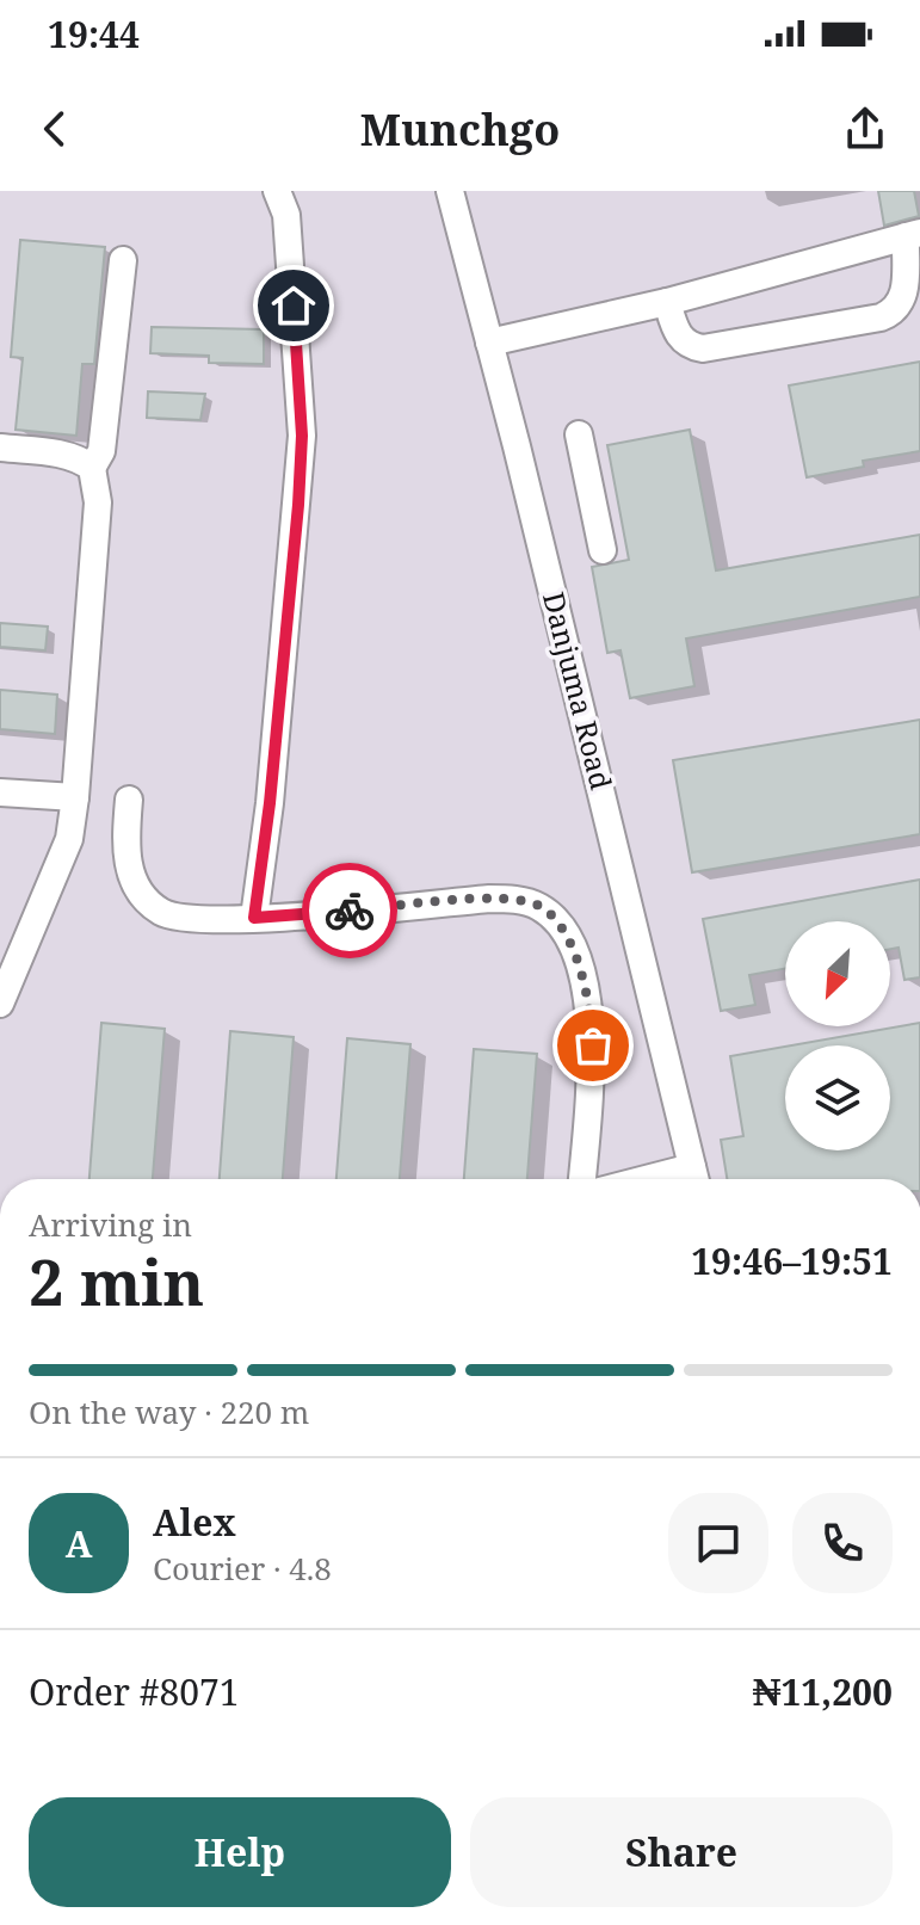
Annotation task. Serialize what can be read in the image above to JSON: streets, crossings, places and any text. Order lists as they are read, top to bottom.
{
  "streets": {
    "street": ["Danjuma Road"]
  },
  "north": "bottom left",
  "page": {
    "status": "19:44",
    "header": "Munchgo",
    "heading": ["2 min", "Arriving in", "19:46–19:51"],
    "panel": [
      "Alex",
      "Courier · 4.8",
      "Order #8071",
      "₦11,200"
    ],
    "bar": "On the way · 220 m",
    "round": "A",
    "buttons": ["Help", "Share"]
  }
}
